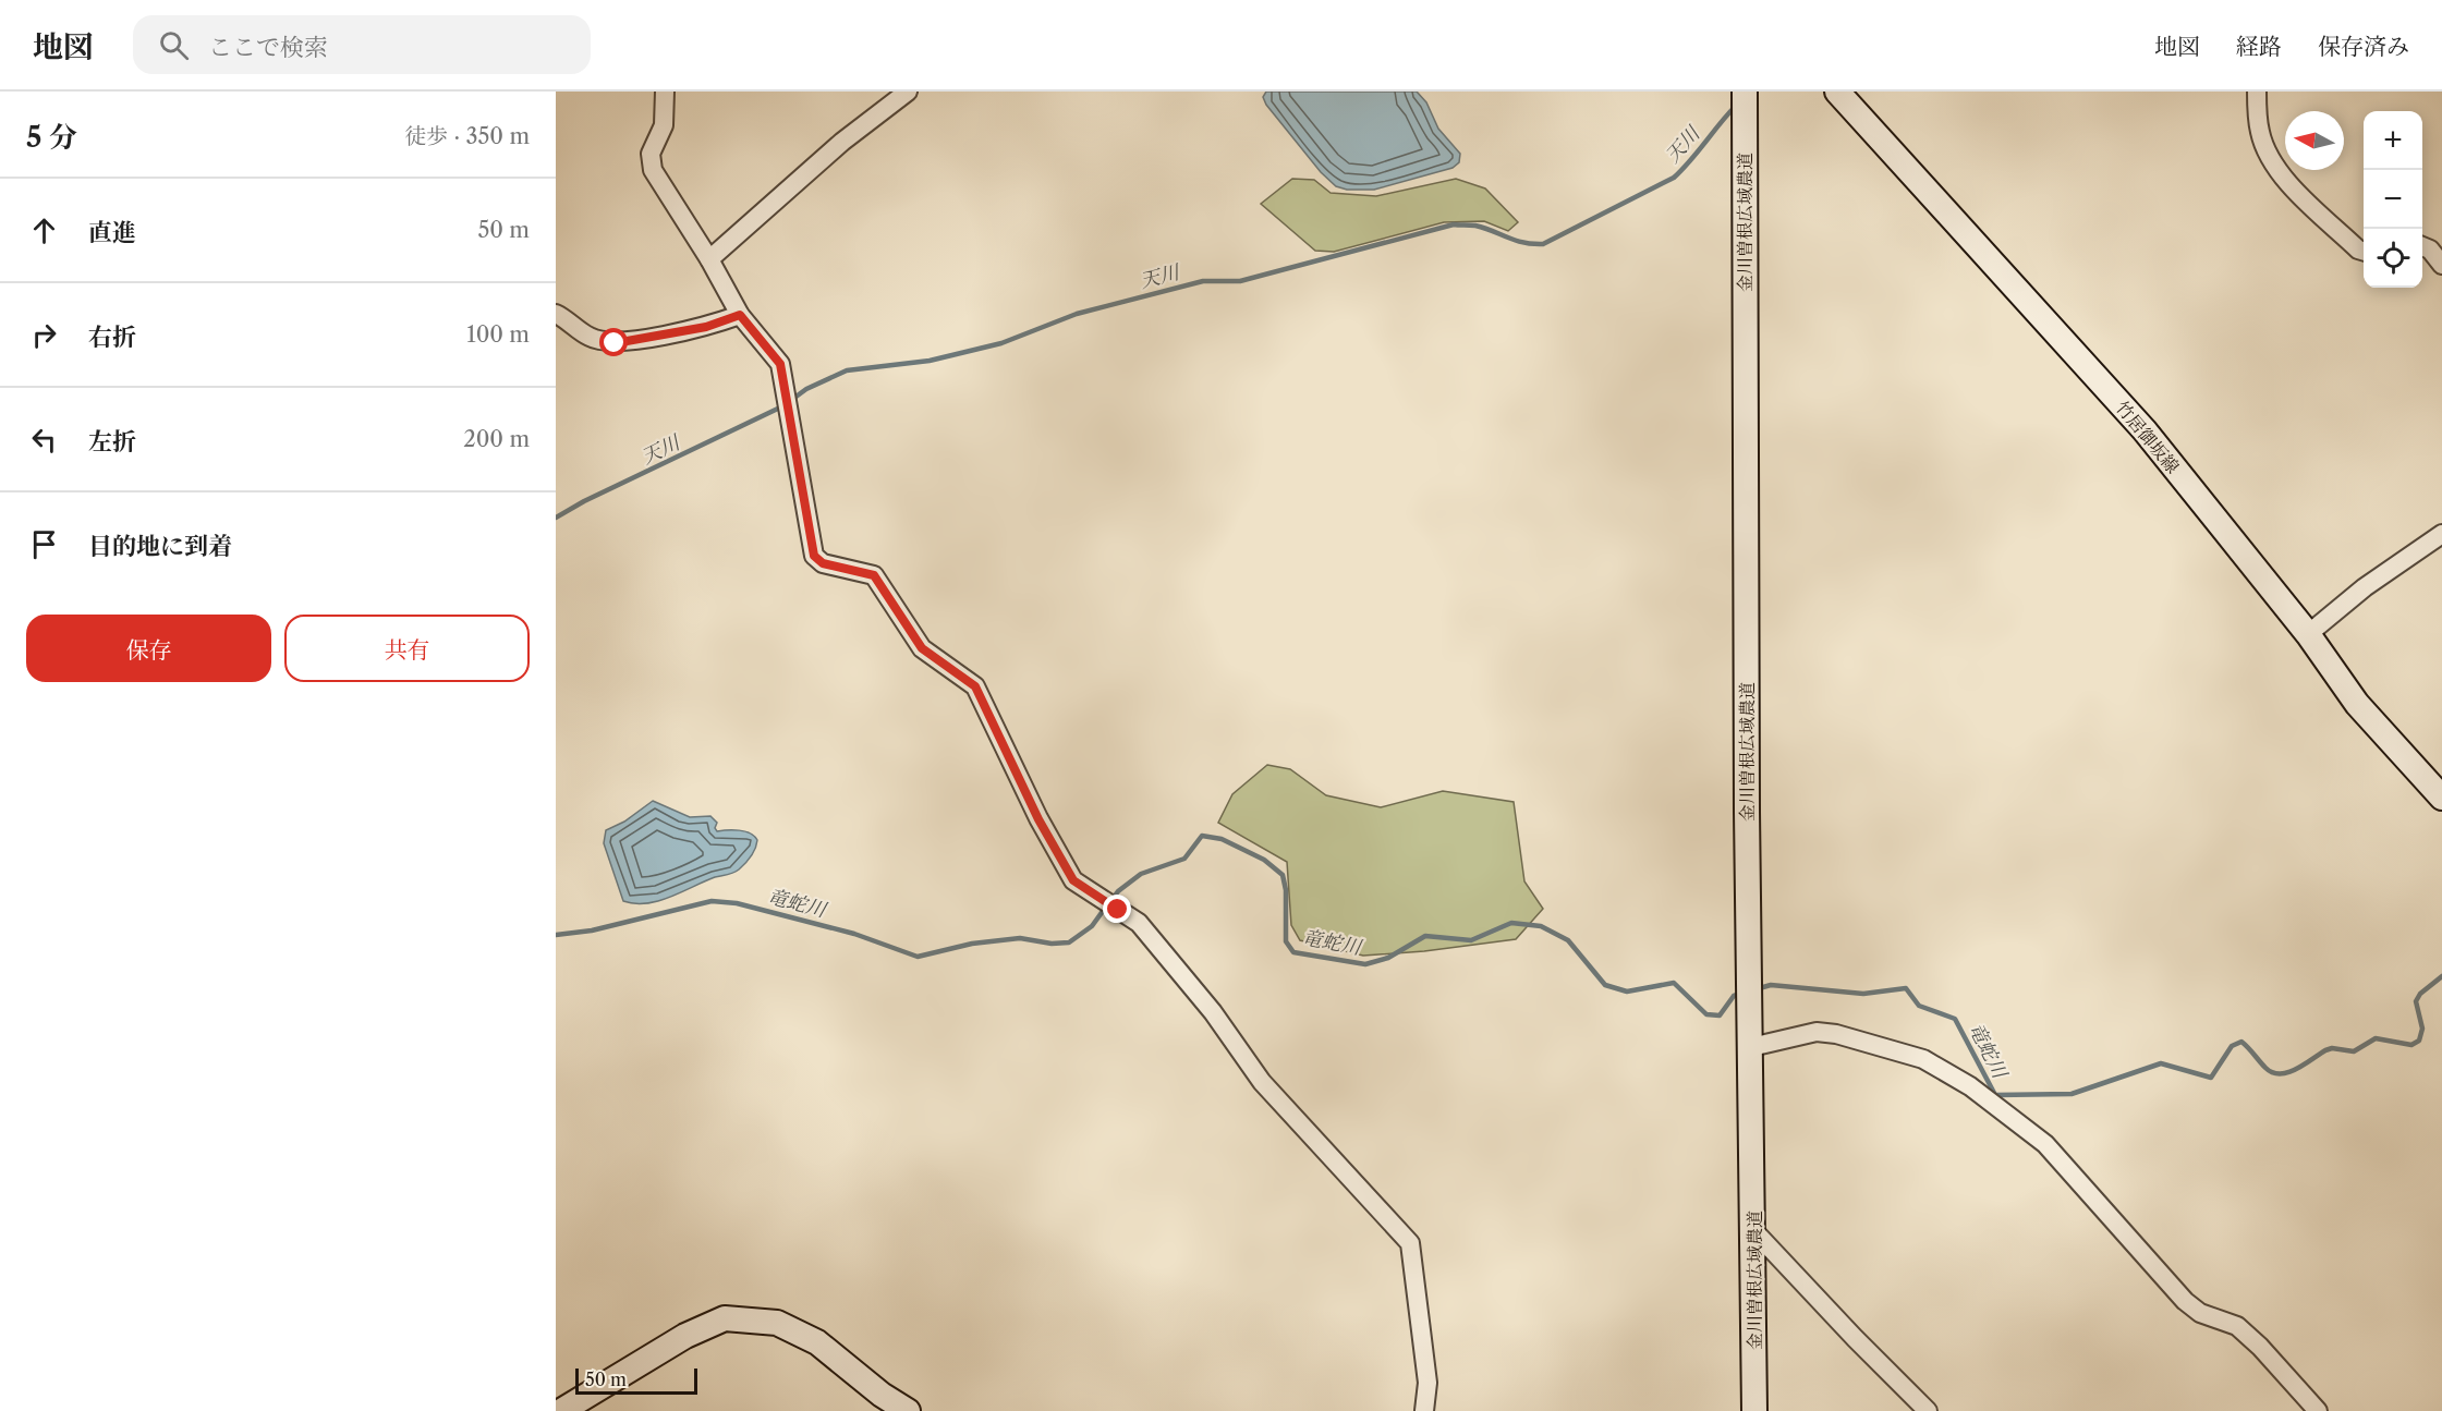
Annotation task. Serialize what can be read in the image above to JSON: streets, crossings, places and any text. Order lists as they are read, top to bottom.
{
  "streets": {
    "street": ["金川曽根広域農道", "竹居御坂線"]
  },
  "water": ["天川", "竜蛇川"],
  "scale_bar": "50 m",
  "north": "left",
  "page": {
    "header": "地図",
    "search": "ここで検索",
    "nav": ["地図", "経路", "保存済み"],
    "heading": ["5 分", "徒歩 · 350 m"],
    "map_buttons": ["+", "−"],
    "list": [
      ["直進", "50 m"],
      ["右折", "100 m"],
      ["左折", "200 m"],
      "目的地に到着"
    ],
    "buttons": ["保存", "共有"],
    "scale": "50 m"
  }
}
